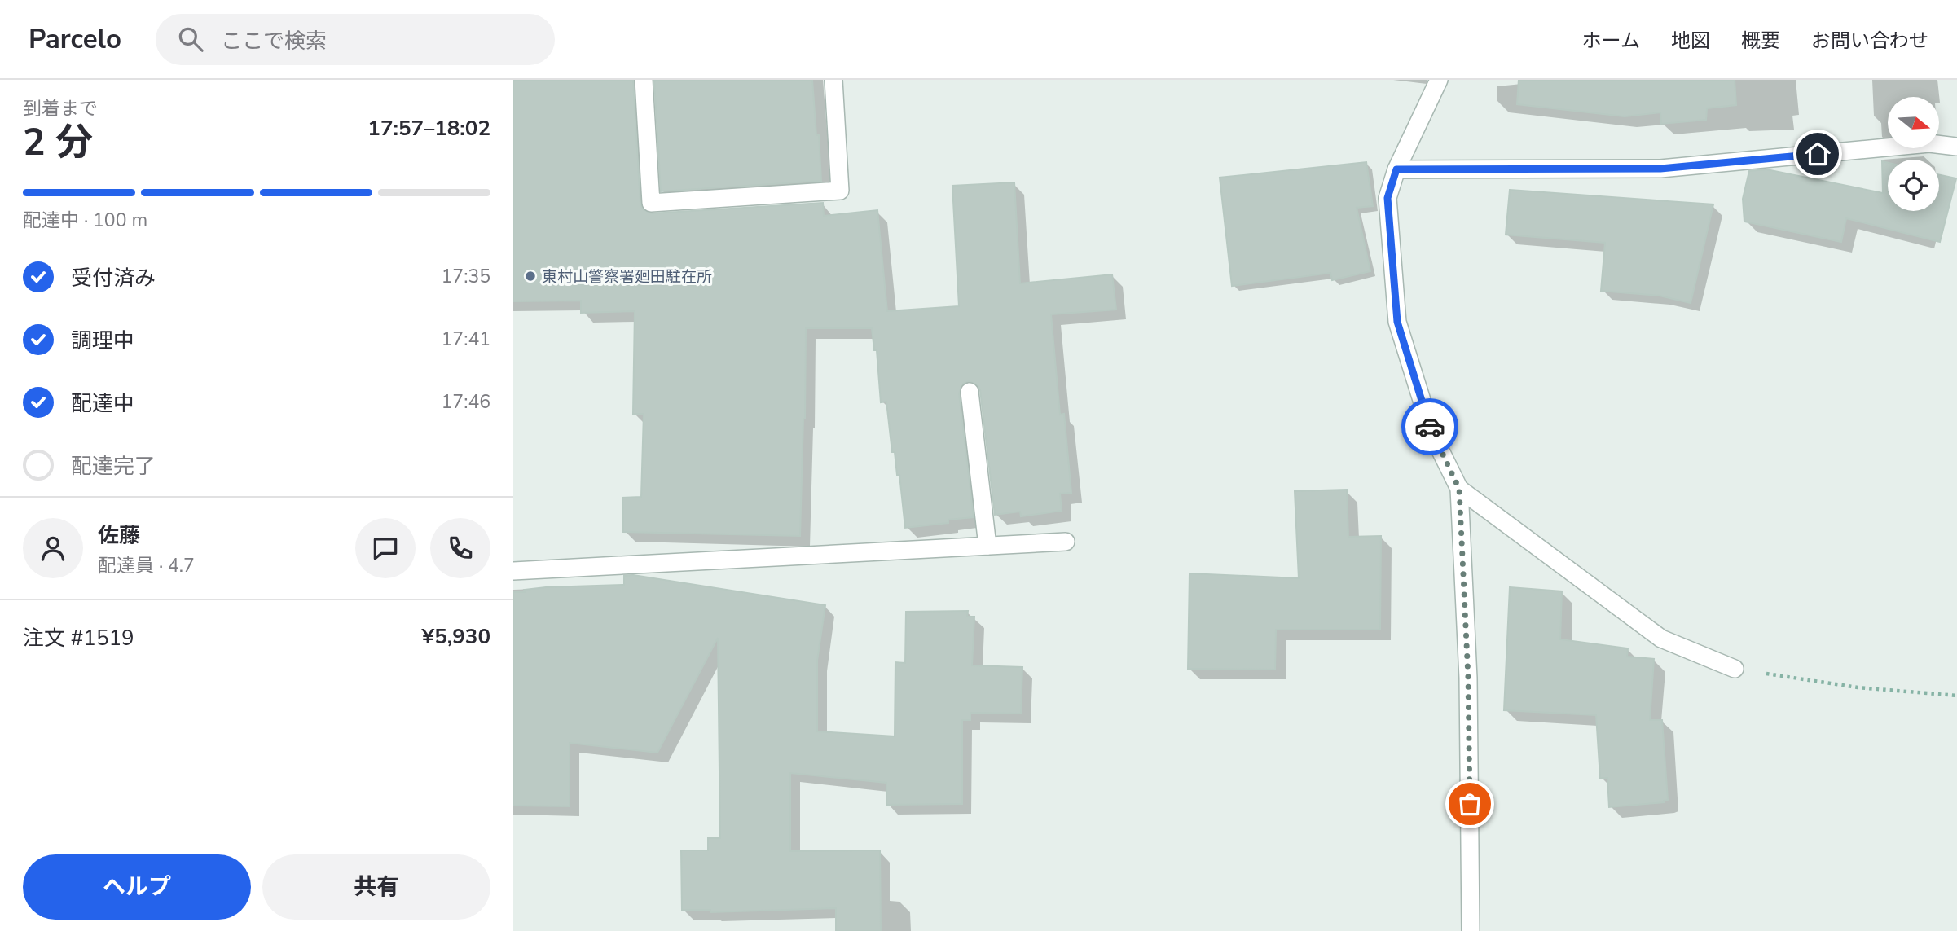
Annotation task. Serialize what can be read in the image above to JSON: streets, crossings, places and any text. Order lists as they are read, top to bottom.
{
  "places": ["東村山警察署廻田駐在所"],
  "north": "right",
  "page": {
    "header": "Parcelo",
    "search": "ここで検索",
    "nav": [
      "ホーム",
      "地図",
      "概要",
      "お問い合わせ"
    ],
    "heading": ["2 分", "到着まで", "17:57–18:02"],
    "panel": [
      "佐藤",
      "配達員 · 4.7",
      "注文 #1519",
      "¥5,930"
    ],
    "bar": "配達中 · 100 m",
    "list": [
      ["受付済み", "17:35"],
      ["調理中", "17:41"],
      ["配達中", "17:46"],
      "配達完了"
    ],
    "buttons": ["ヘルプ", "共有"]
  }
}
